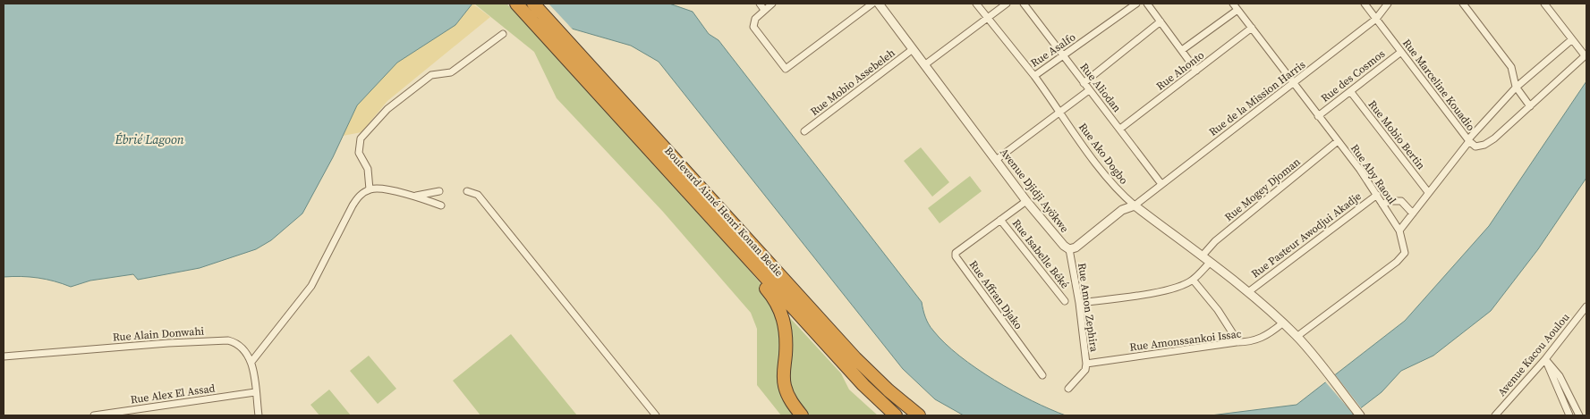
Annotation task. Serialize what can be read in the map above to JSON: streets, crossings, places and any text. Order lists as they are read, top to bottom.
{
  "streets": {
    "highway": ["Boulevard Aimé Henri Konan Bedie"],
    "street": [
      "Rue Asalfo",
      "Rue Ahonto",
      "Rue des Cosmos",
      "Rue Mobio Assebeleh",
      "Rue Marceline Kouadio",
      "Rue Aliodan",
      "Rue de la Mission Harris",
      "Rue Mobio Bertin",
      "Rue Ako Dogbo",
      "Rue Aby Raoul",
      "Rue Mogey Djoman",
      "Avenue Djidji Ayökwe",
      "Rue Pasteur Awodjui Akadje",
      "Rue Isabelle Béké",
      "Rue Affran Djako",
      "Rue Amon Zephira",
      "Rue Alain Donwahi",
      "Rue Amonssankoi Issac",
      "Avenue Kacou Aoulou",
      "Rue Alex El Assad"
    ]
  },
  "crossings": [
    ["Rue Asalfo", "Rue Aliodan"],
    ["Rue Asalfo", "Rue Ako Dogbo"],
    ["Rue Ahonto", "Rue Aliodan"],
    ["Rue Ahonto", "Rue Aby Raoul"],
    ["Rue des Cosmos", "Rue Marceline Kouadio"],
    ["Rue des Cosmos", "Rue Mobio Bertin"],
    ["Rue des Cosmos", "Rue Aby Raoul"],
    ["Rue Mobio Assebeleh", "Avenue Djidji Ayökwe"],
    ["Rue Marceline Kouadio", "Rue de la Mission Harris"],
    ["Rue Aliodan", "Rue de la Mission Harris"],
    ["Rue de la Mission Harris", "Rue Ako Dogbo"],
    ["Rue de la Mission Harris", "Rue Aby Raoul"],
    ["Rue de la Mission Harris", "Avenue Djidji Ayökwe"],
    ["Rue Ako Dogbo", "Avenue Djidji Ayökwe"],
    ["Rue Aby Raoul", "Rue Mogey Djoman"],
    ["Rue Aby Raoul", "Rue Pasteur Awodjui Akadje"],
    ["Avenue Djidji Ayökwe", "Rue Affran Djako"],
    ["Avenue Djidji Ayökwe", "Rue Amon Zephira"],
    ["Rue Isabelle Béké", "Rue Affran Djako"],
    ["Rue Amon Zephira", "Rue Amonssankoi Issac"],
    ["Rue Alain Donwahi", "Rue Alex El Assad"]
  ],
  "water": ["Ébrié Lagoon"]
}
